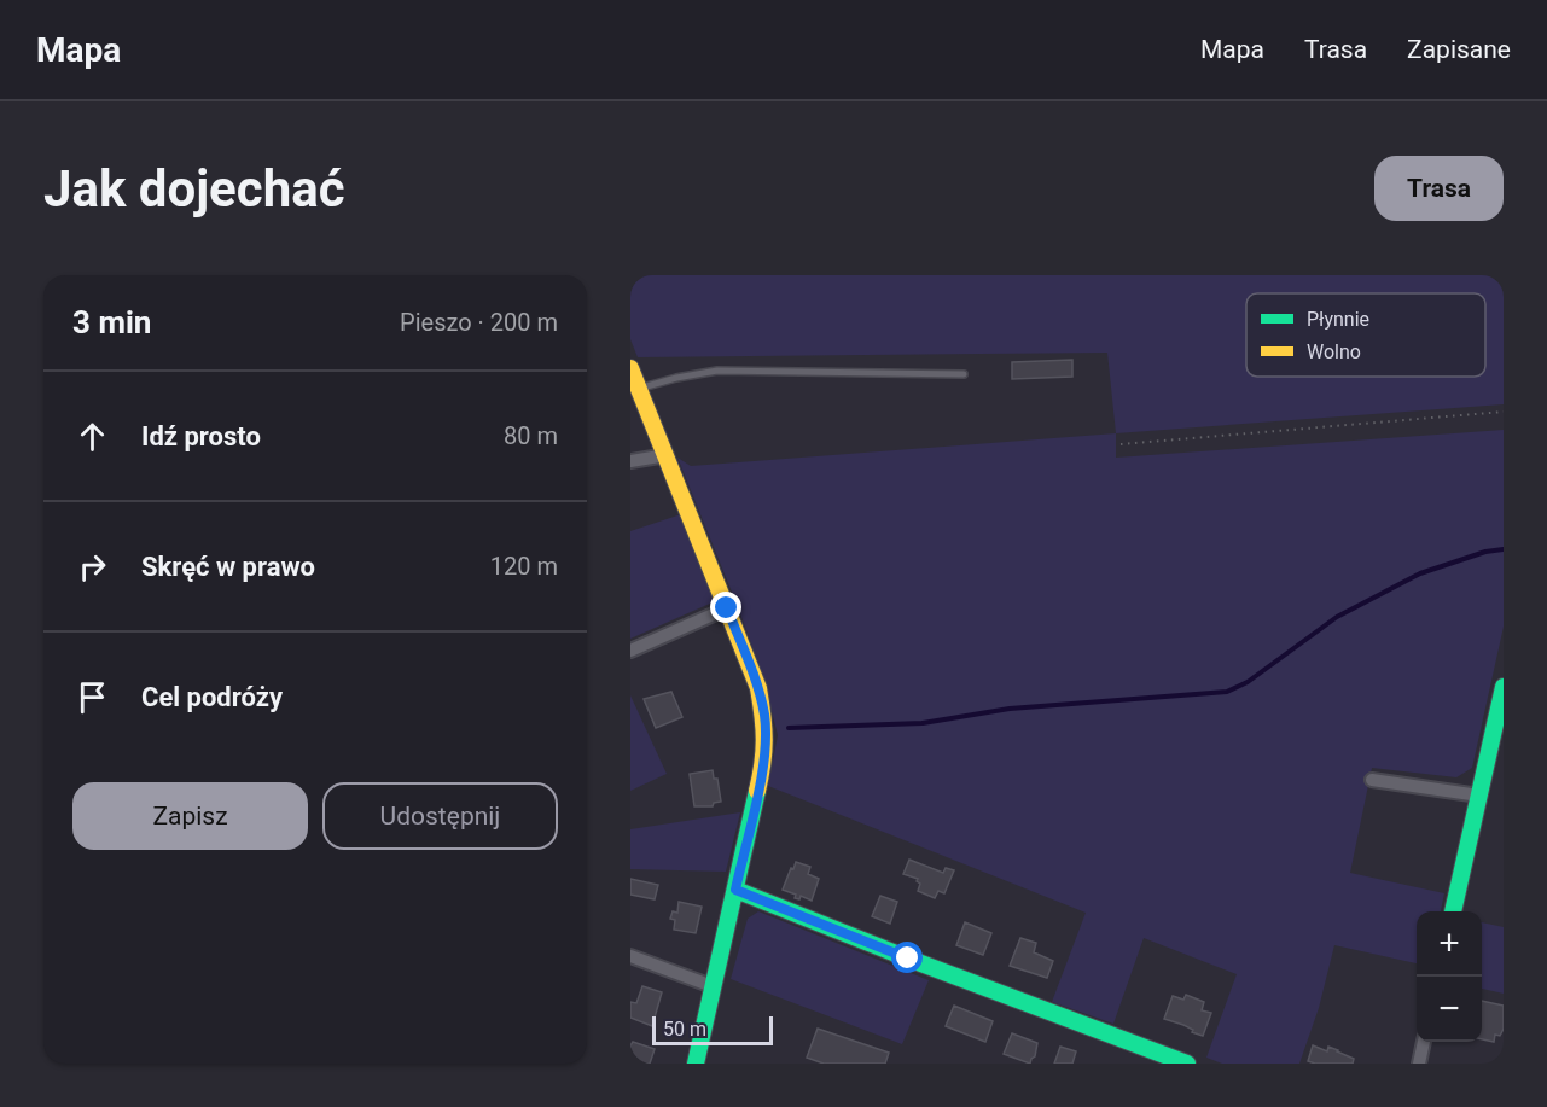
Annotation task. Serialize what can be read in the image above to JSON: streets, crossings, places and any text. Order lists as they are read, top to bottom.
{
  "legend": ["Płynnie", "Wolno"],
  "scale_bar": "50 m",
  "page": {
    "header": "Mapa",
    "nav": ["Mapa", "Trasa", "Zapisane"],
    "buttons": [
      "Trasa",
      ["Zapisz", "Udostępnij"]
    ],
    "title": "Jak dojechać",
    "heading": ["3 min", "Pieszo · 200 m"],
    "list": [
      ["Idź prosto", "80 m"],
      ["Skręć w prawo", "120 m"],
      "Cel podróży"
    ],
    "map_buttons": ["+", "−"],
    "scale": "50 m"
  }
}
